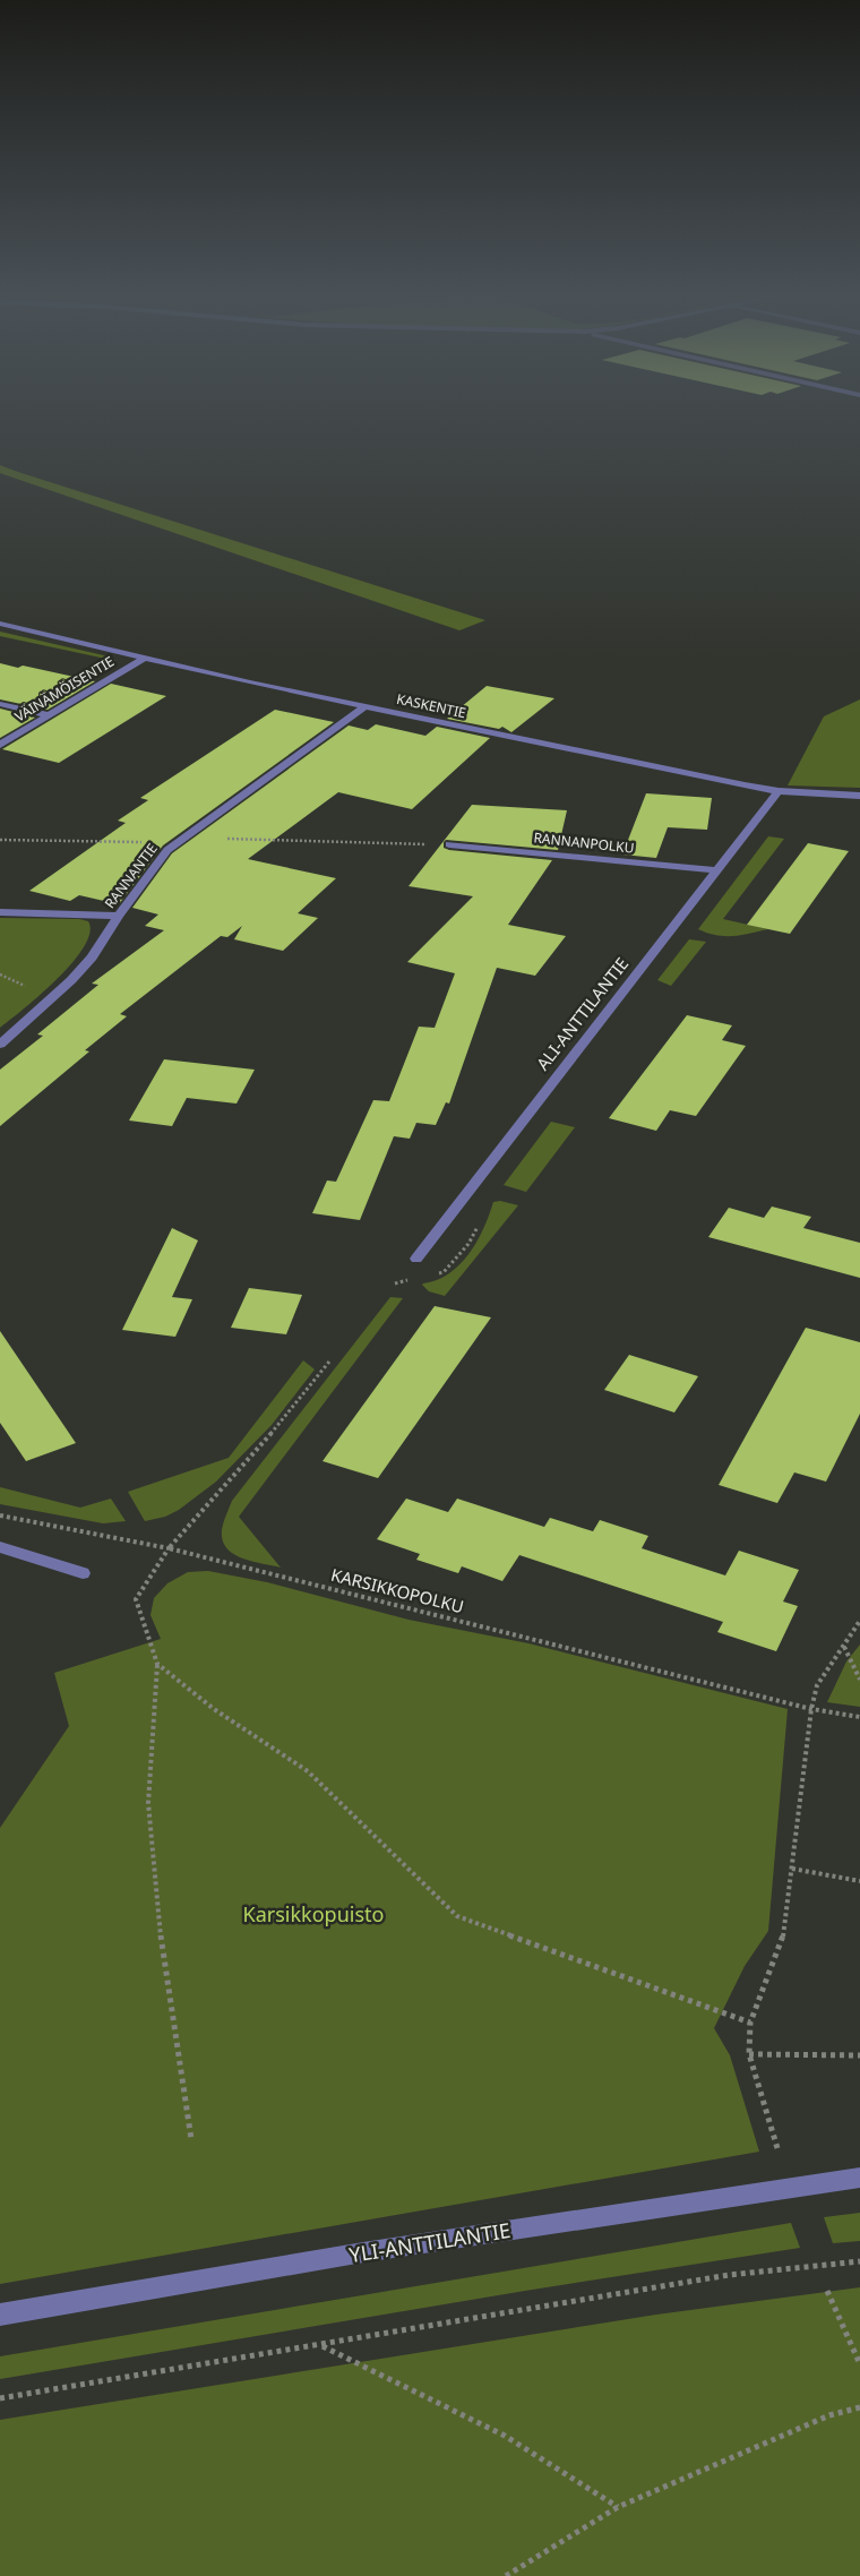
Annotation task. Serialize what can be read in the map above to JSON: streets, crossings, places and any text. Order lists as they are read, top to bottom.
{
  "streets": {
    "street": [
      "VÄINÄMÖISENTIE",
      "KASKENTIE",
      "RANNANPOLKU",
      "RANNANTIE",
      "ALI-ANTTILANTIE",
      "YLI-ANTTILANTIE"
    ],
    "path": ["KARSIKKOPOLKU"]
  },
  "crossings": [
    ["VÄINÄMÖISENTIE", "KASKENTIE"],
    ["KASKENTIE", "RANNANTIE"],
    ["KASKENTIE", "ALI-ANTTILANTIE"],
    ["RANNANPOLKU", "ALI-ANTTILANTIE"]
  ],
  "parks": ["Karsikkopuisto"]
}
